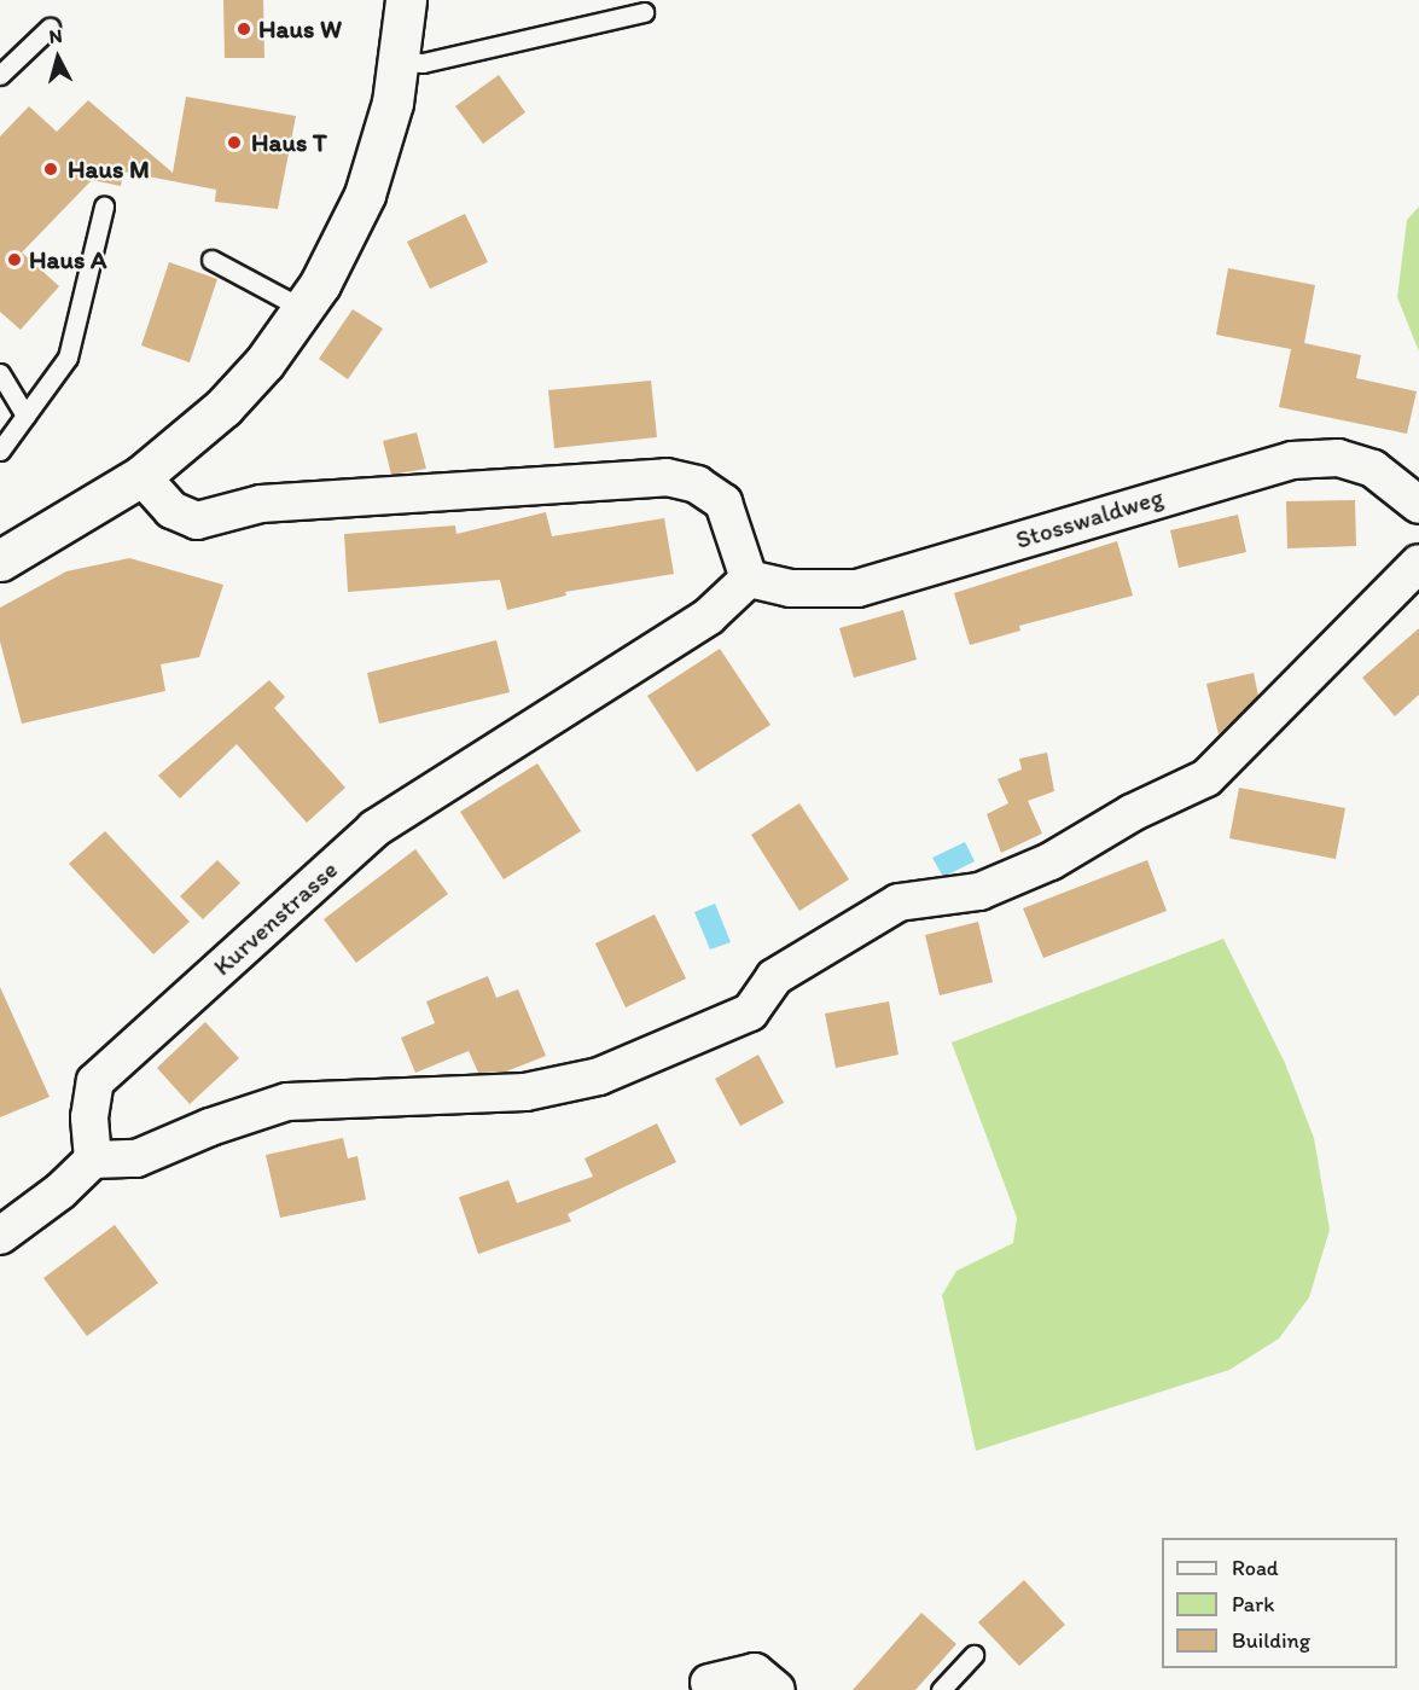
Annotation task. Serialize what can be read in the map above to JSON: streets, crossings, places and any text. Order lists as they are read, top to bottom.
{
  "streets": {
    "street": ["Stosswaldweg", "Kurvenstrasse"]
  },
  "crossings": [
    ["Stosswaldweg", "Kurvenstrasse"]
  ],
  "places": [
    "Haus W",
    "Haus T",
    "Haus M",
    "Haus A"
  ],
  "legend": ["Road", "Park", "Building"],
  "north": "top"
}
